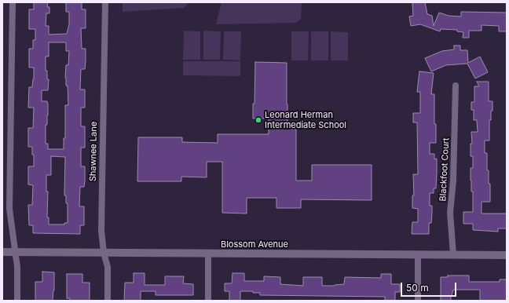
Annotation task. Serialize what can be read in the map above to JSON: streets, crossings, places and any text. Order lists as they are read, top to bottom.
{
  "streets": {
    "street": ["Shawnee Lane", "Blackfoot Court", "Blossom Avenue"]
  },
  "crossings": [
    ["Shawnee Lane", "Blossom Avenue"],
    ["Blackfoot Court", "Blossom Avenue"]
  ],
  "places": ["Leonard Herman Intermediate School"],
  "scale_bar": "50 m"
}
